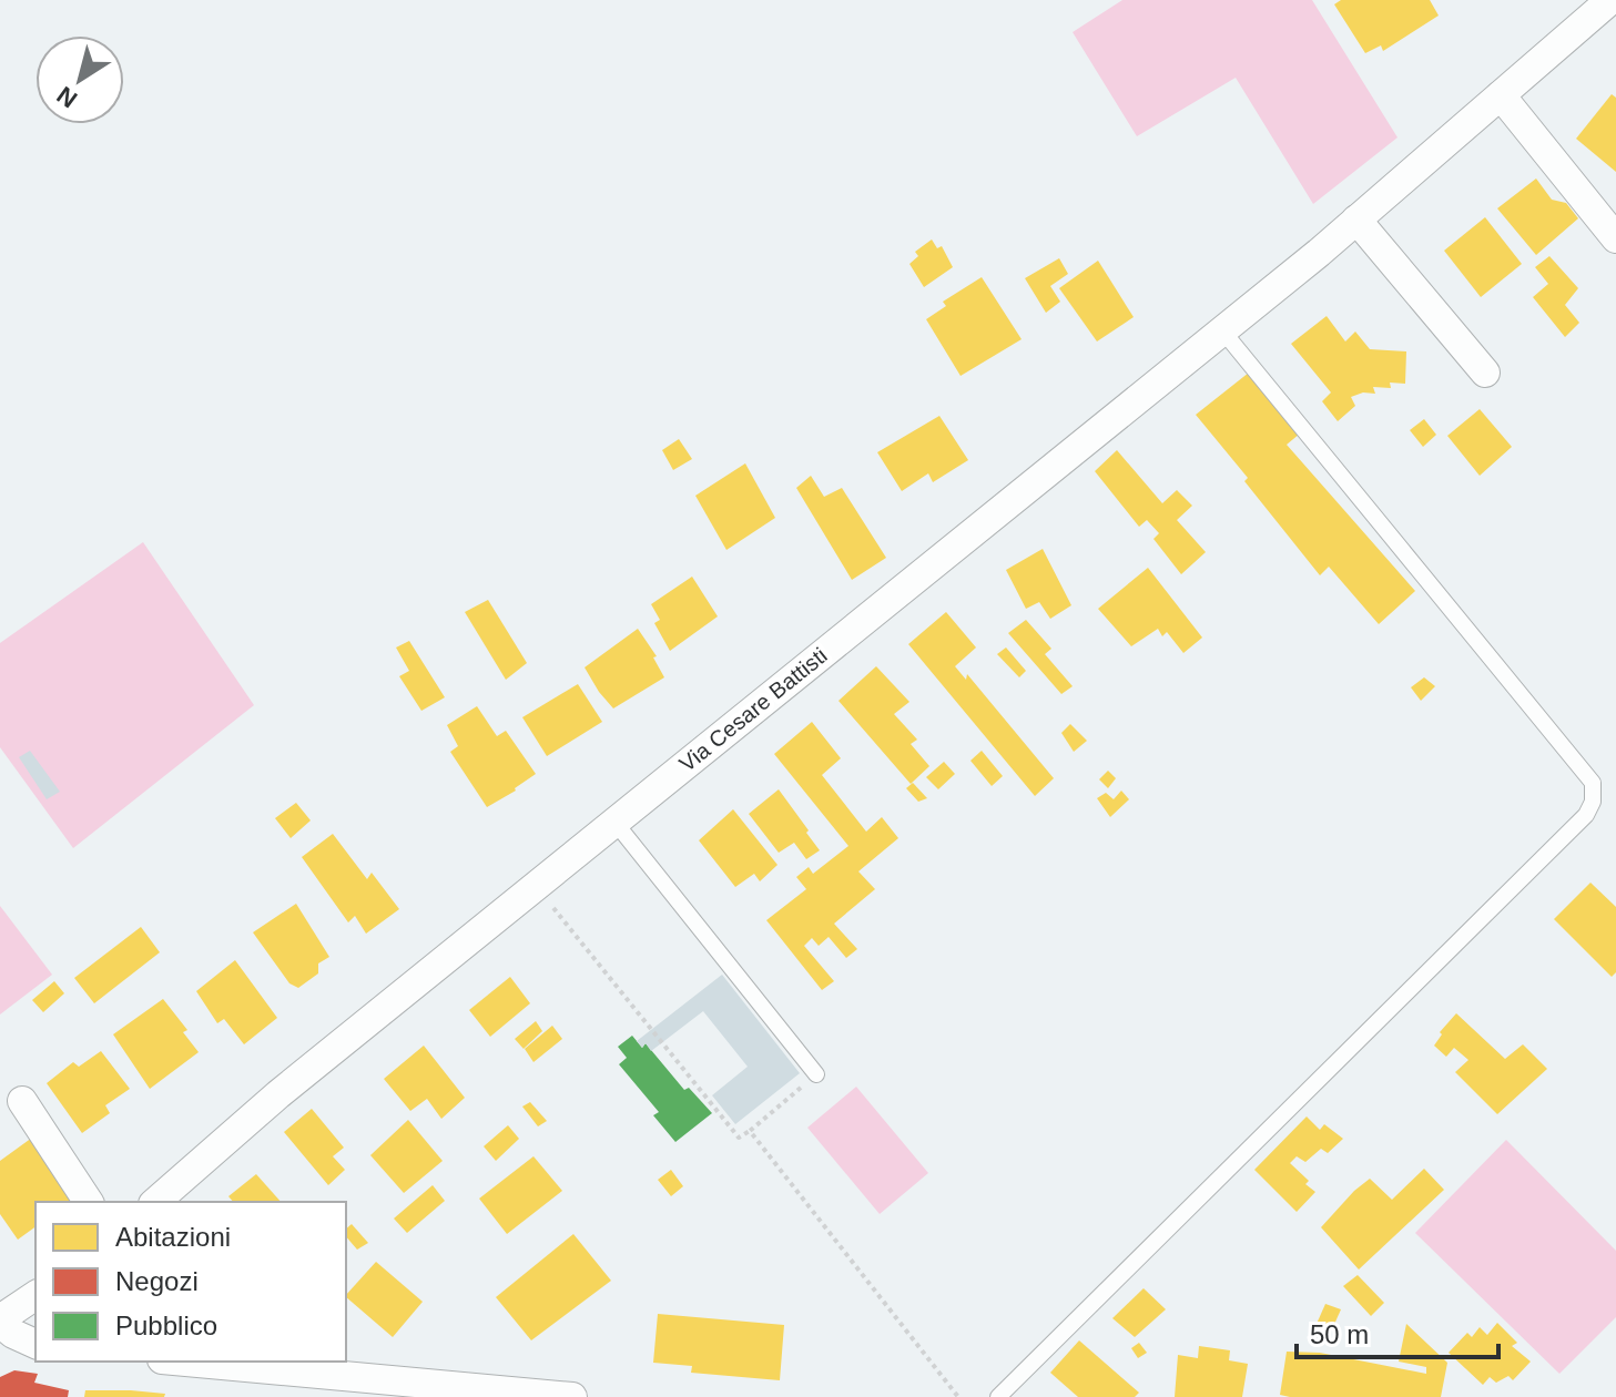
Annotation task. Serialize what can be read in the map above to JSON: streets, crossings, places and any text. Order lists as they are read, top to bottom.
{
  "streets": {
    "street": ["Via Cesare Battisti"]
  },
  "legend": ["Abitazioni", "Negozi", "Pubblico"],
  "scale_bar": "50 m",
  "north": "bottom left"
}
